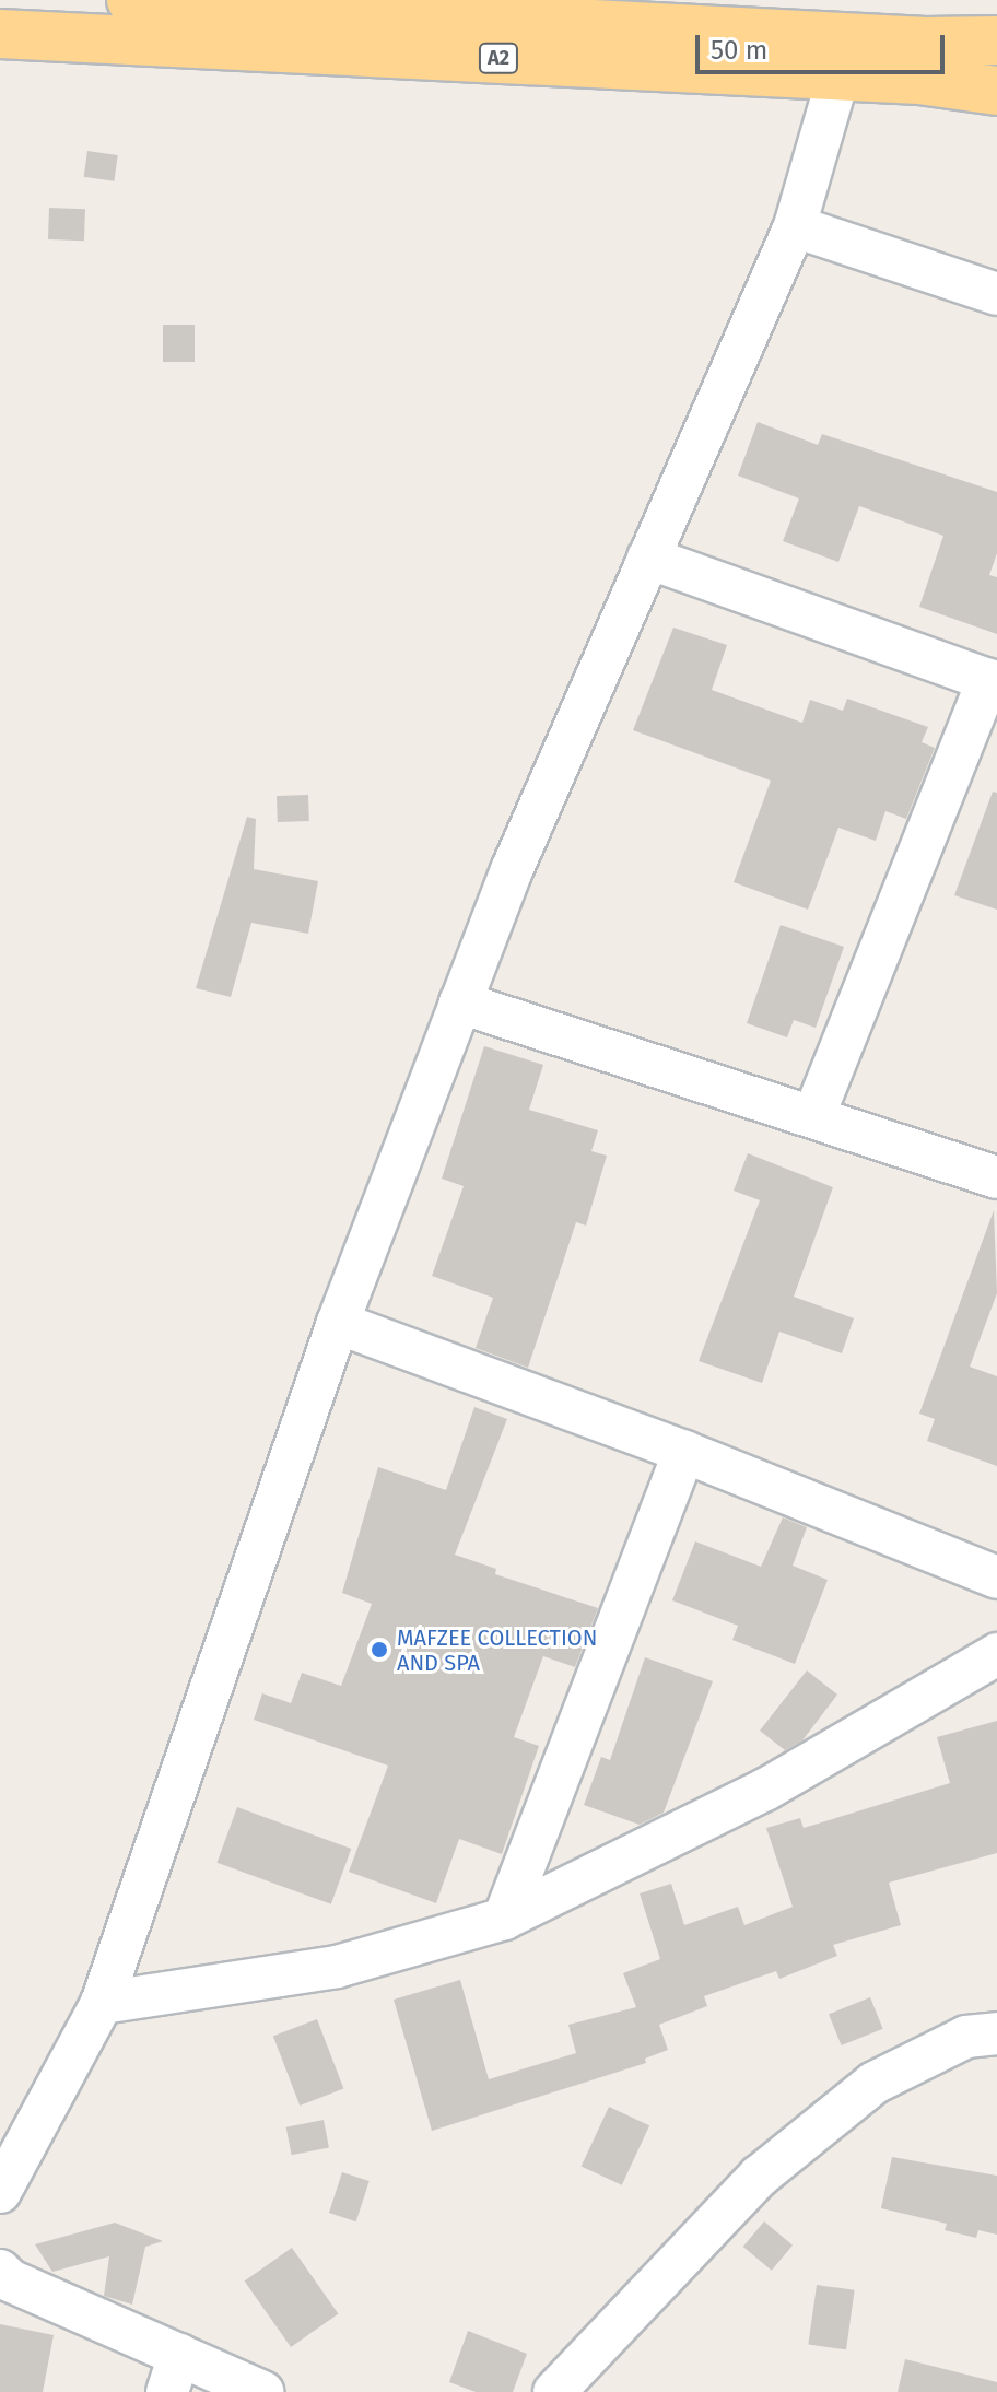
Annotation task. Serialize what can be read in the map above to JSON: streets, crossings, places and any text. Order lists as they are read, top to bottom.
{
  "streets": {
    "highway": ["A2"]
  },
  "places": ["MAFZEE COLLECTION AND SPA"],
  "scale_bar": "50 m"
}
